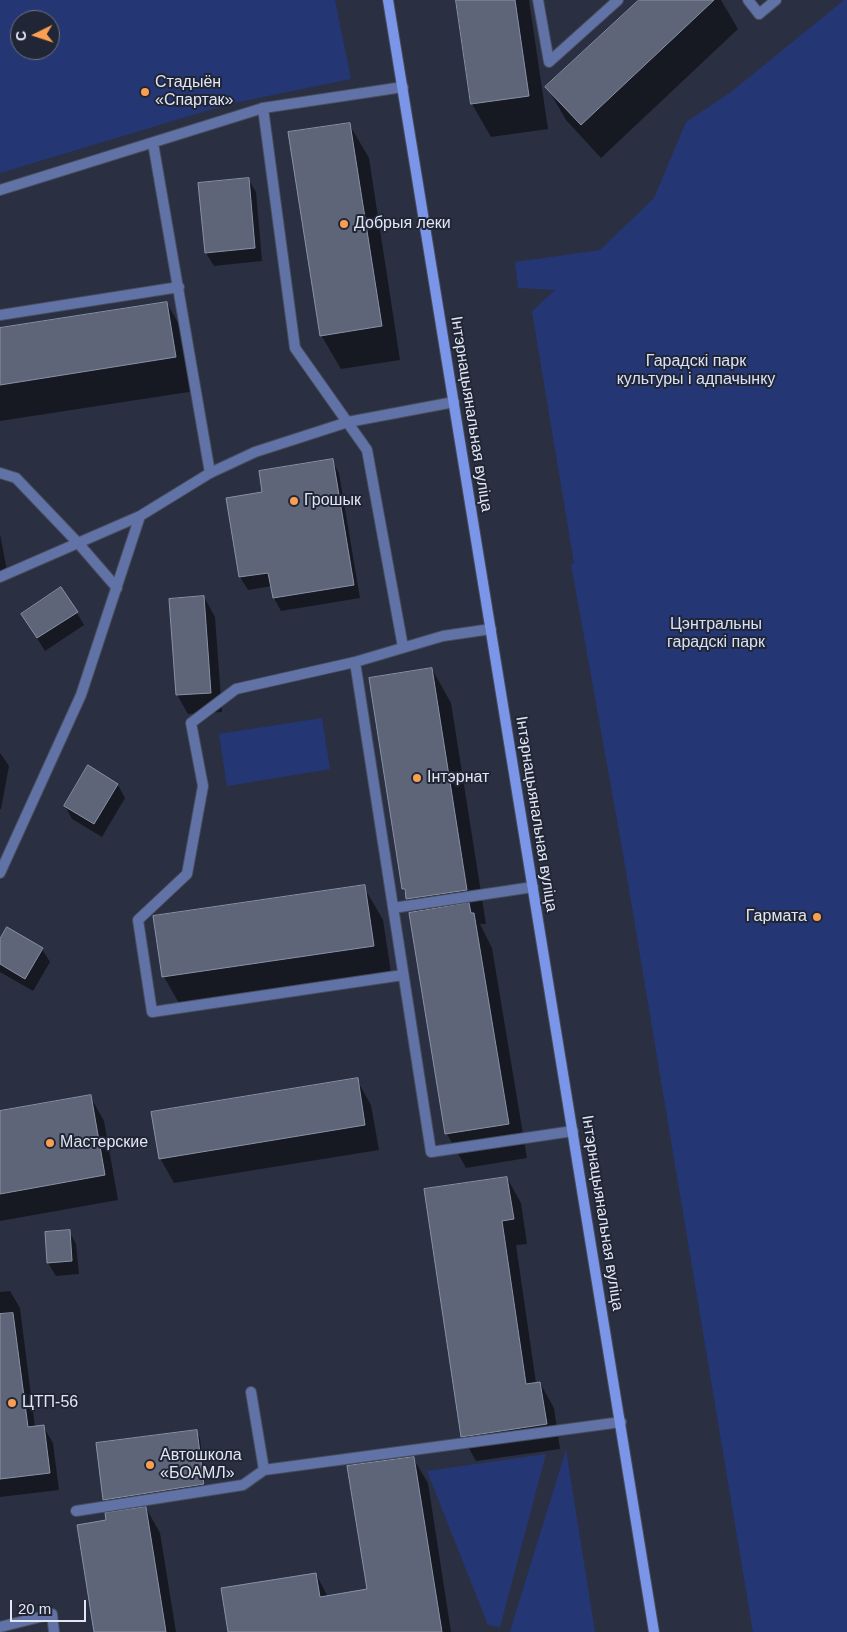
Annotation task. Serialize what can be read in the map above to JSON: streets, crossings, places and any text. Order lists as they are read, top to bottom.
{
  "streets": {
    "main road": ["Інтэрнацыянальная вуліца"]
  },
  "parks": ["Гарадскі парк культуры і адпачынку", "Цэнтральны гарадскі парк"],
  "places": [
    "Стадыён «Спартак»",
    "Добрыя леки",
    "Грошык",
    "Інтэрнат",
    "Гармата",
    "Мастерские",
    "ЦТП-56",
    "Автошкола «БОАМЛ»"
  ],
  "scale_bar": "20 m",
  "north": "left"
}
